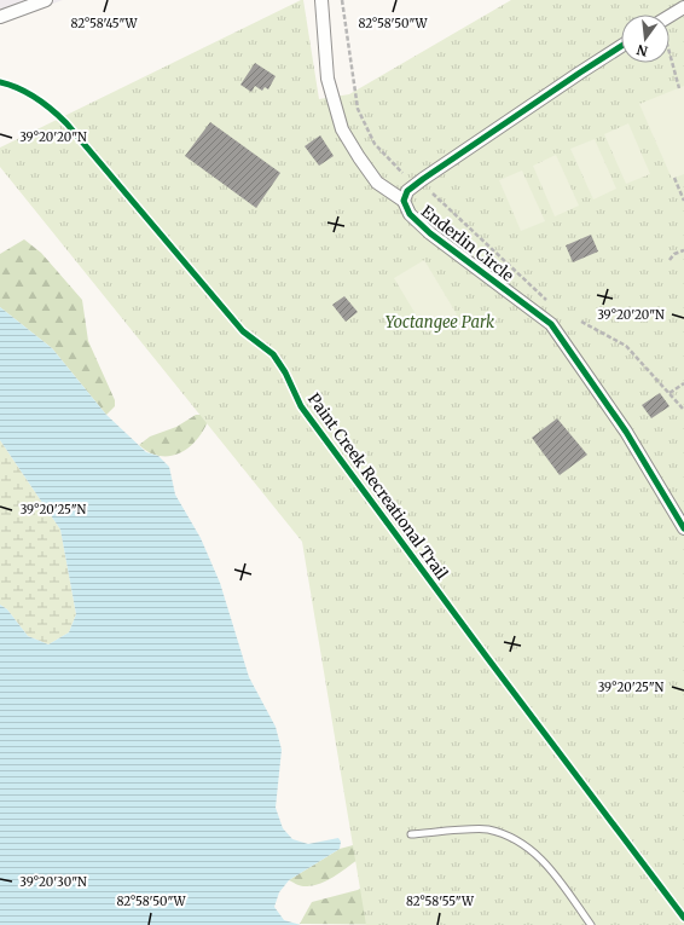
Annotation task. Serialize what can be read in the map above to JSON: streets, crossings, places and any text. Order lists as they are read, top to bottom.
{
  "streets": {
    "street": ["Enderlin Circle"],
    "cycle path": ["Paint Creek Recreational Trail"]
  },
  "parks": ["Yoctangee Park"],
  "north": "bottom",
  "coordinates": [
    "82°58'45\"W",
    "82°58'50\"W",
    "39°20'20\"N",
    "39°20'25\"N",
    "39°20'30\"N",
    "82°58'55\"W"
  ]
}
